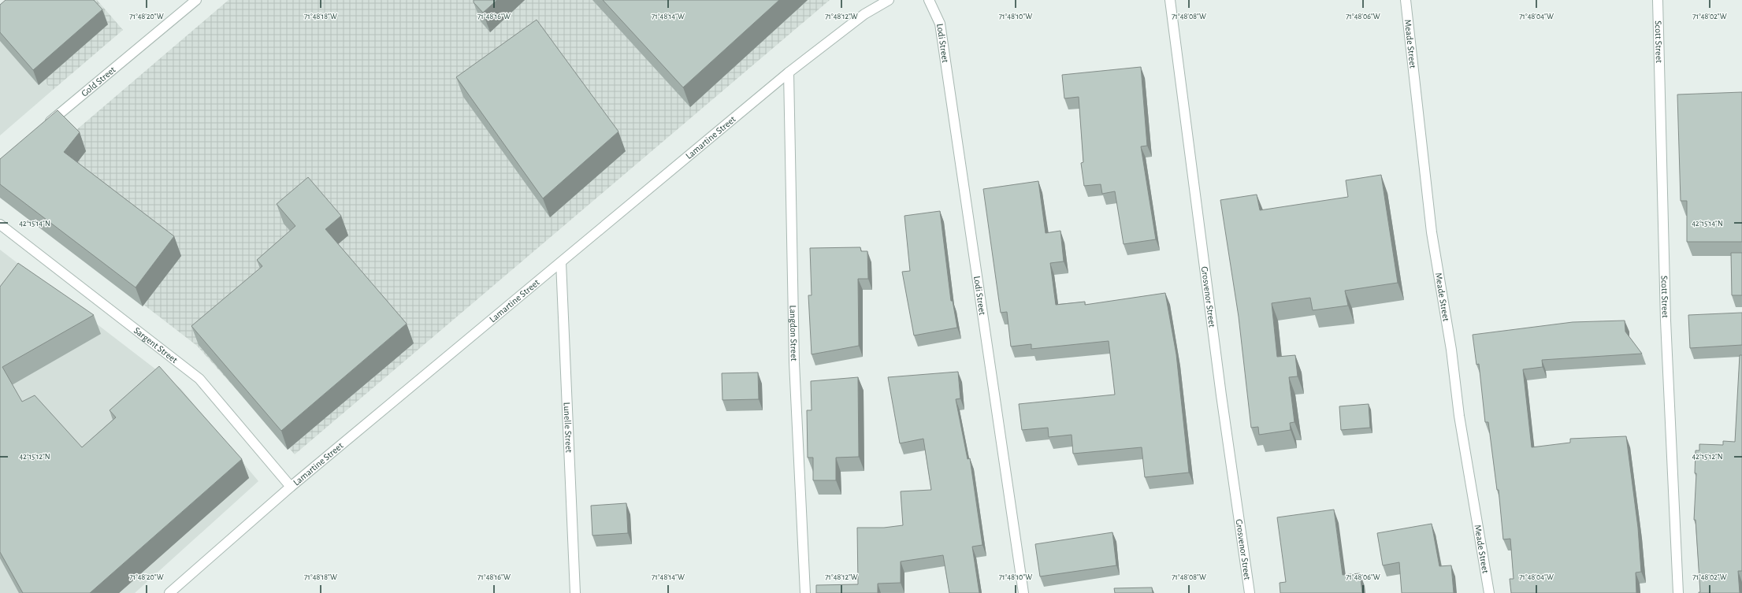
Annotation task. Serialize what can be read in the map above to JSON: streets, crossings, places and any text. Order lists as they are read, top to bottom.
{
  "streets": {
    "street": [
      "Scott Street",
      "Lodi Street",
      "Meade Street",
      "Gold Street",
      "Lamartine Street",
      "Grosvenor Street",
      "Langdon Street",
      "Sargent Street",
      "Lunelle Street"
    ]
  },
  "crossings": [
    ["Lamartine Street", "Langdon Street"],
    ["Lamartine Street", "Sargent Street"],
    ["Lamartine Street", "Lunelle Street"]
  ],
  "coordinates": [
    "71°48'20\"W",
    "71°48'18\"W",
    "71°48'16\"W",
    "71°48'14\"W",
    "71°48'12\"W",
    "71°48'10\"W",
    "71°48'08\"W",
    "71°48'06\"W",
    "71°48'04\"W",
    "71°48'02\"W",
    "42°15'14\"N",
    "42°15'12\"N"
  ]
}
